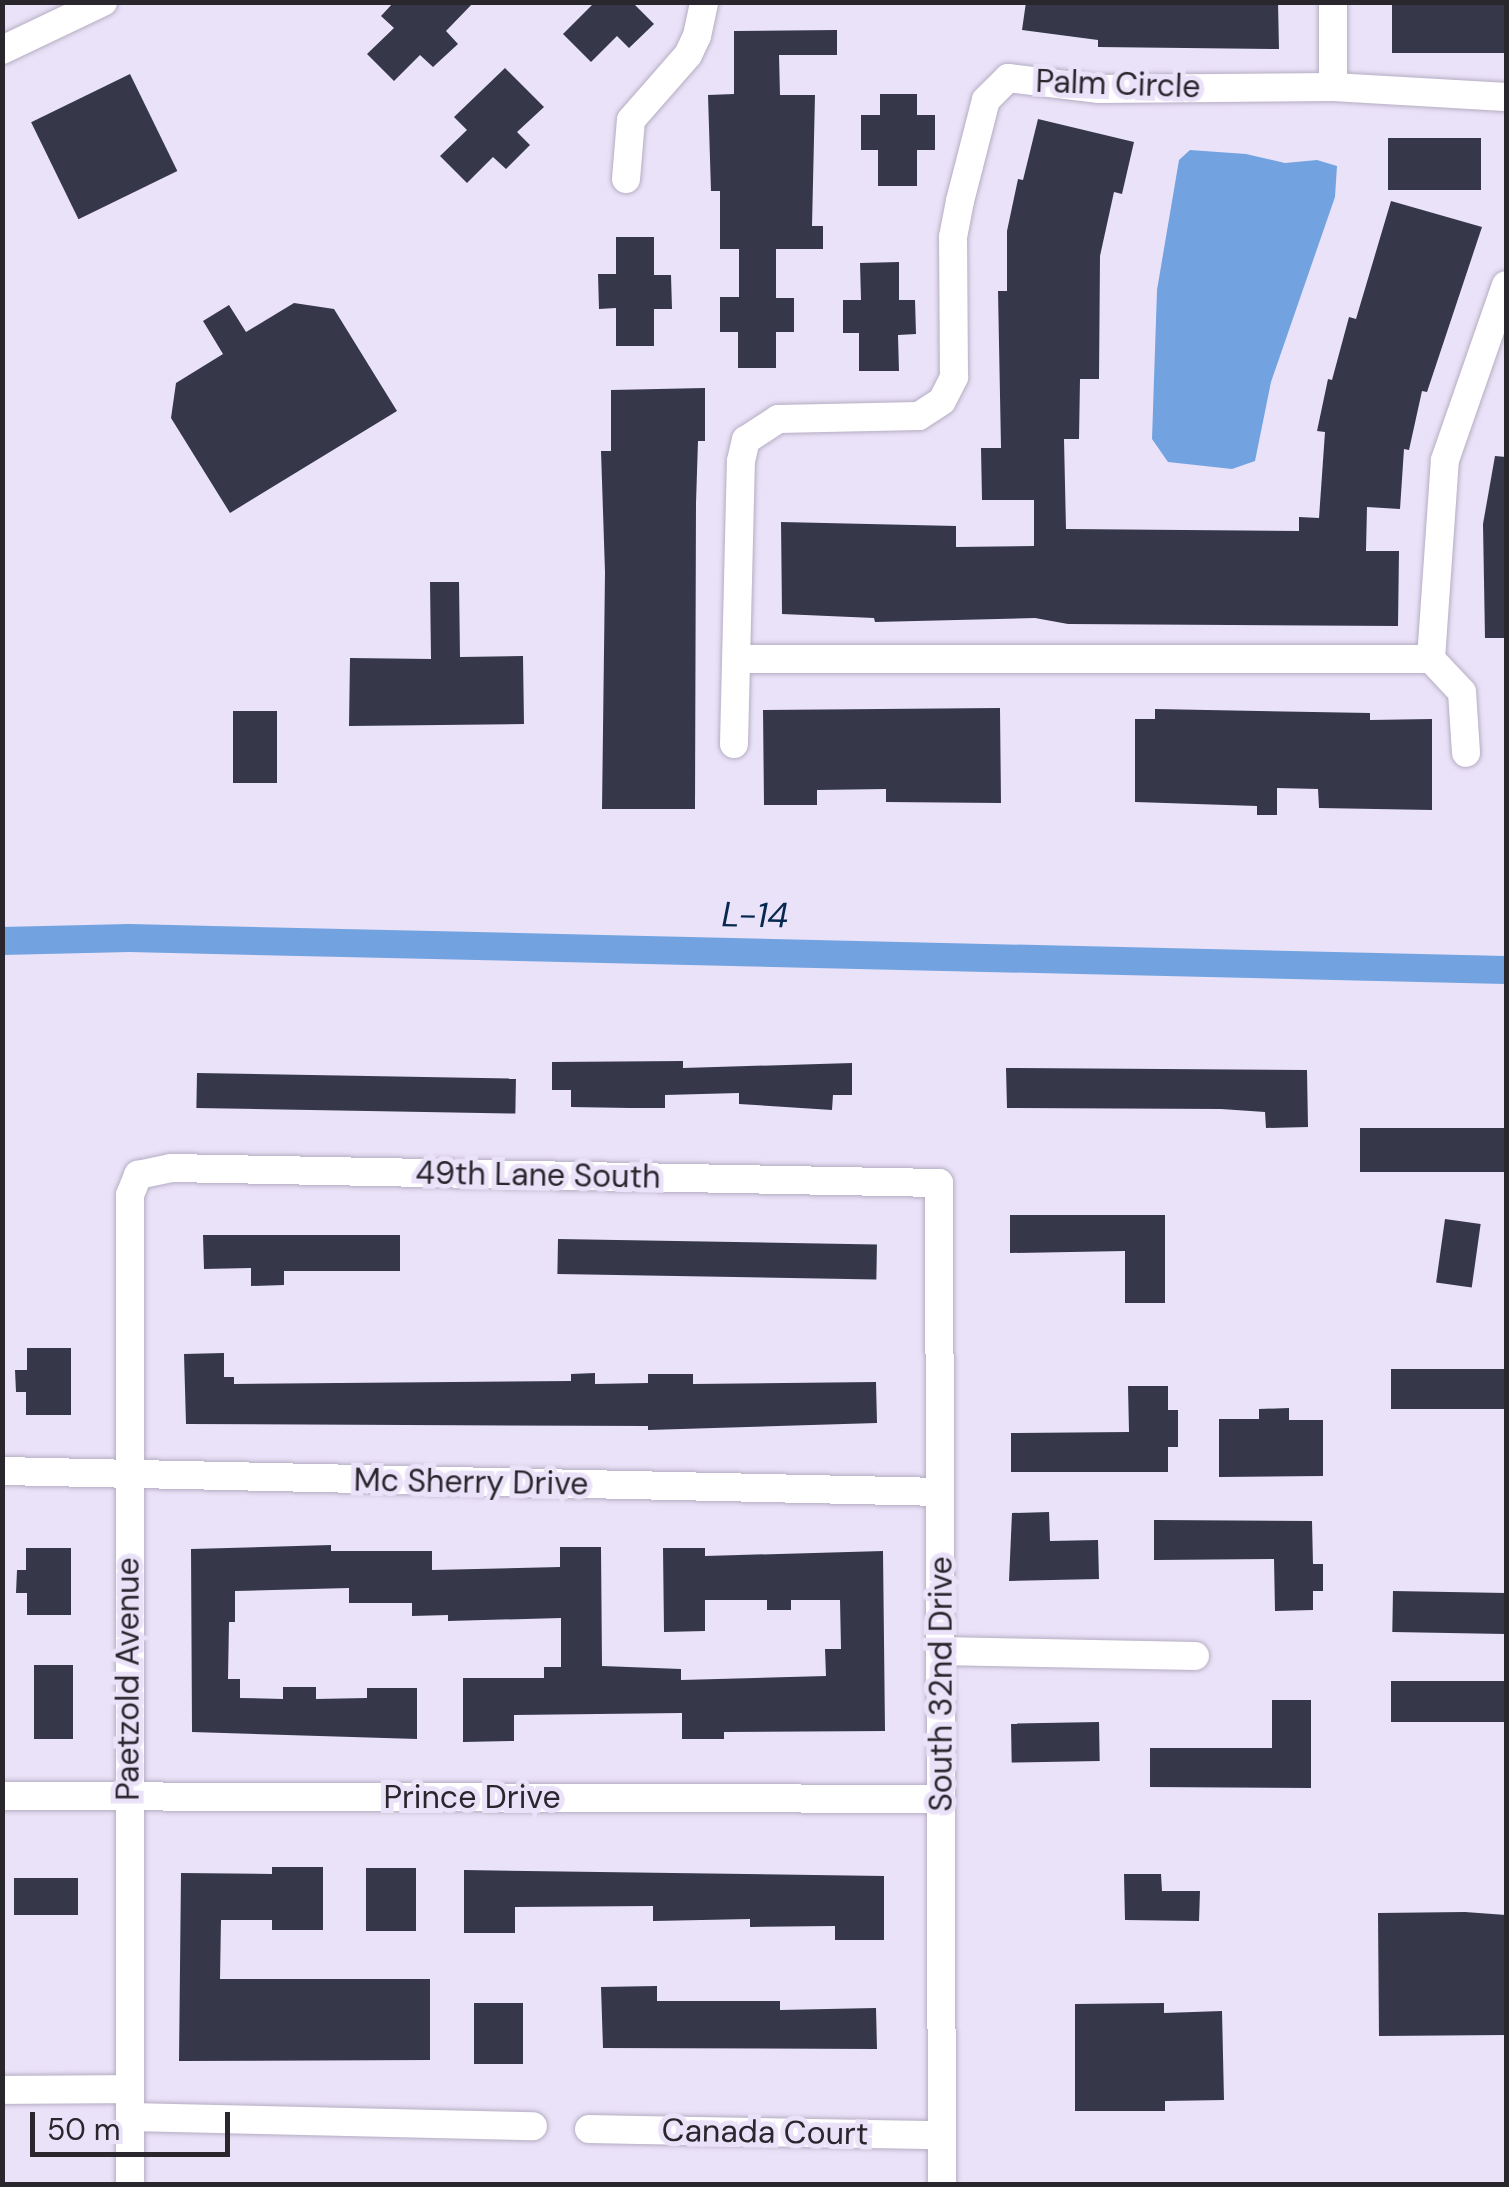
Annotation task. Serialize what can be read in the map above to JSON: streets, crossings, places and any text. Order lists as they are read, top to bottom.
{
  "streets": {
    "street": [
      "Palm Circle",
      "49th Lane South",
      "Mc Sherry Drive",
      "Paetzold Avenue",
      "South 32nd Drive",
      "Prince Drive",
      "Canada Court"
    ]
  },
  "crossings": [
    ["49th Lane South", "Paetzold Avenue"],
    ["49th Lane South", "South 32nd Drive"],
    ["Mc Sherry Drive", "Paetzold Avenue"],
    ["Mc Sherry Drive", "South 32nd Drive"],
    ["Paetzold Avenue", "Prince Drive"],
    ["South 32nd Drive", "Prince Drive"],
    ["South 32nd Drive", "Canada Court"]
  ],
  "water": ["L-14"],
  "scale_bar": "50 m"
}
